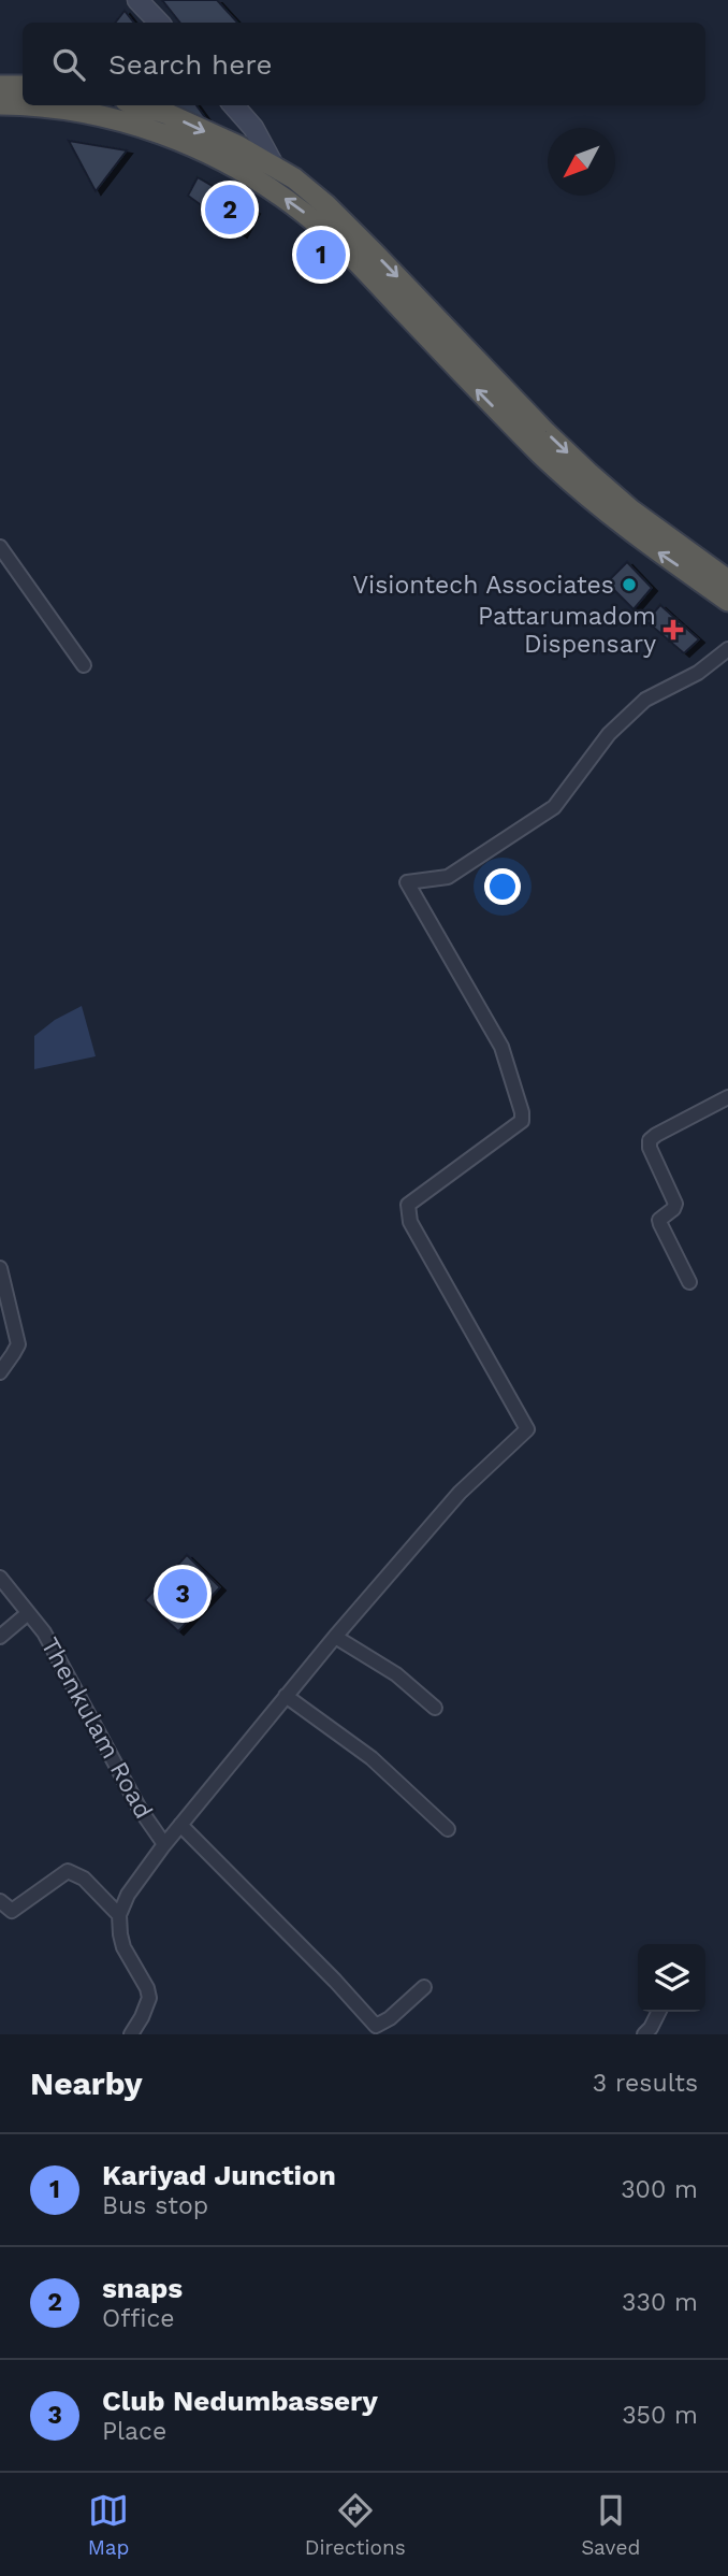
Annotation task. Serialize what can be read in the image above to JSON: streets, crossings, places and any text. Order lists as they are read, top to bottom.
{
  "streets": {
    "street": ["Thenkulam Road"]
  },
  "places": {
    "other": ["Visiontech Associates"],
    "health": ["Pattarumadom Dispensary"]
  },
  "north": "bottom left",
  "page": {
    "search": "Search here",
    "pins": ["2", "1", "3"],
    "heading": ["Nearby", "3 results"],
    "list": [
      {
        "mark": "1",
        "name": "Kariyad Junction",
        "note": "Bus stop",
        "value": "300 m"
      },
      {
        "mark": "2",
        "name": "snaps",
        "note": "Office",
        "value": "330 m"
      },
      {
        "mark": "3",
        "name": "Club Nedumbassery",
        "note": "Place",
        "value": "350 m"
      }
    ],
    "nav": ["Map", "Directions", "Saved"]
  }
}
